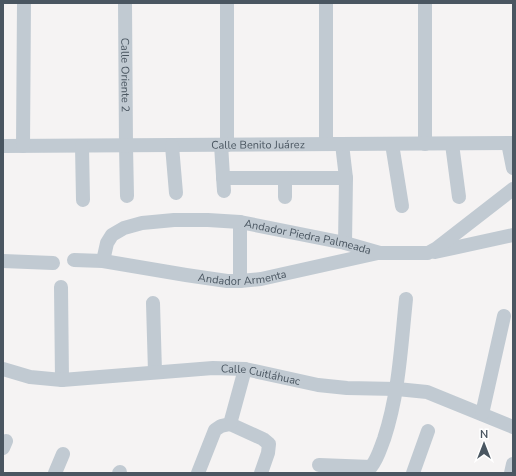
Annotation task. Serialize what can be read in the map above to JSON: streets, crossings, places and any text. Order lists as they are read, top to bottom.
{
  "streets": {
    "street": [
      "Calle Oriente 2",
      "Calle Benito Juárez",
      "Andador Piedra Palmeada",
      "Andador Armenta",
      "Calle Cuitláhuac"
    ]
  },
  "crossings": [
    ["Calle Oriente 2", "Calle Benito Juárez"],
    ["Andador Piedra Palmeada", "Andador Armenta"]
  ],
  "north": "top"
}
